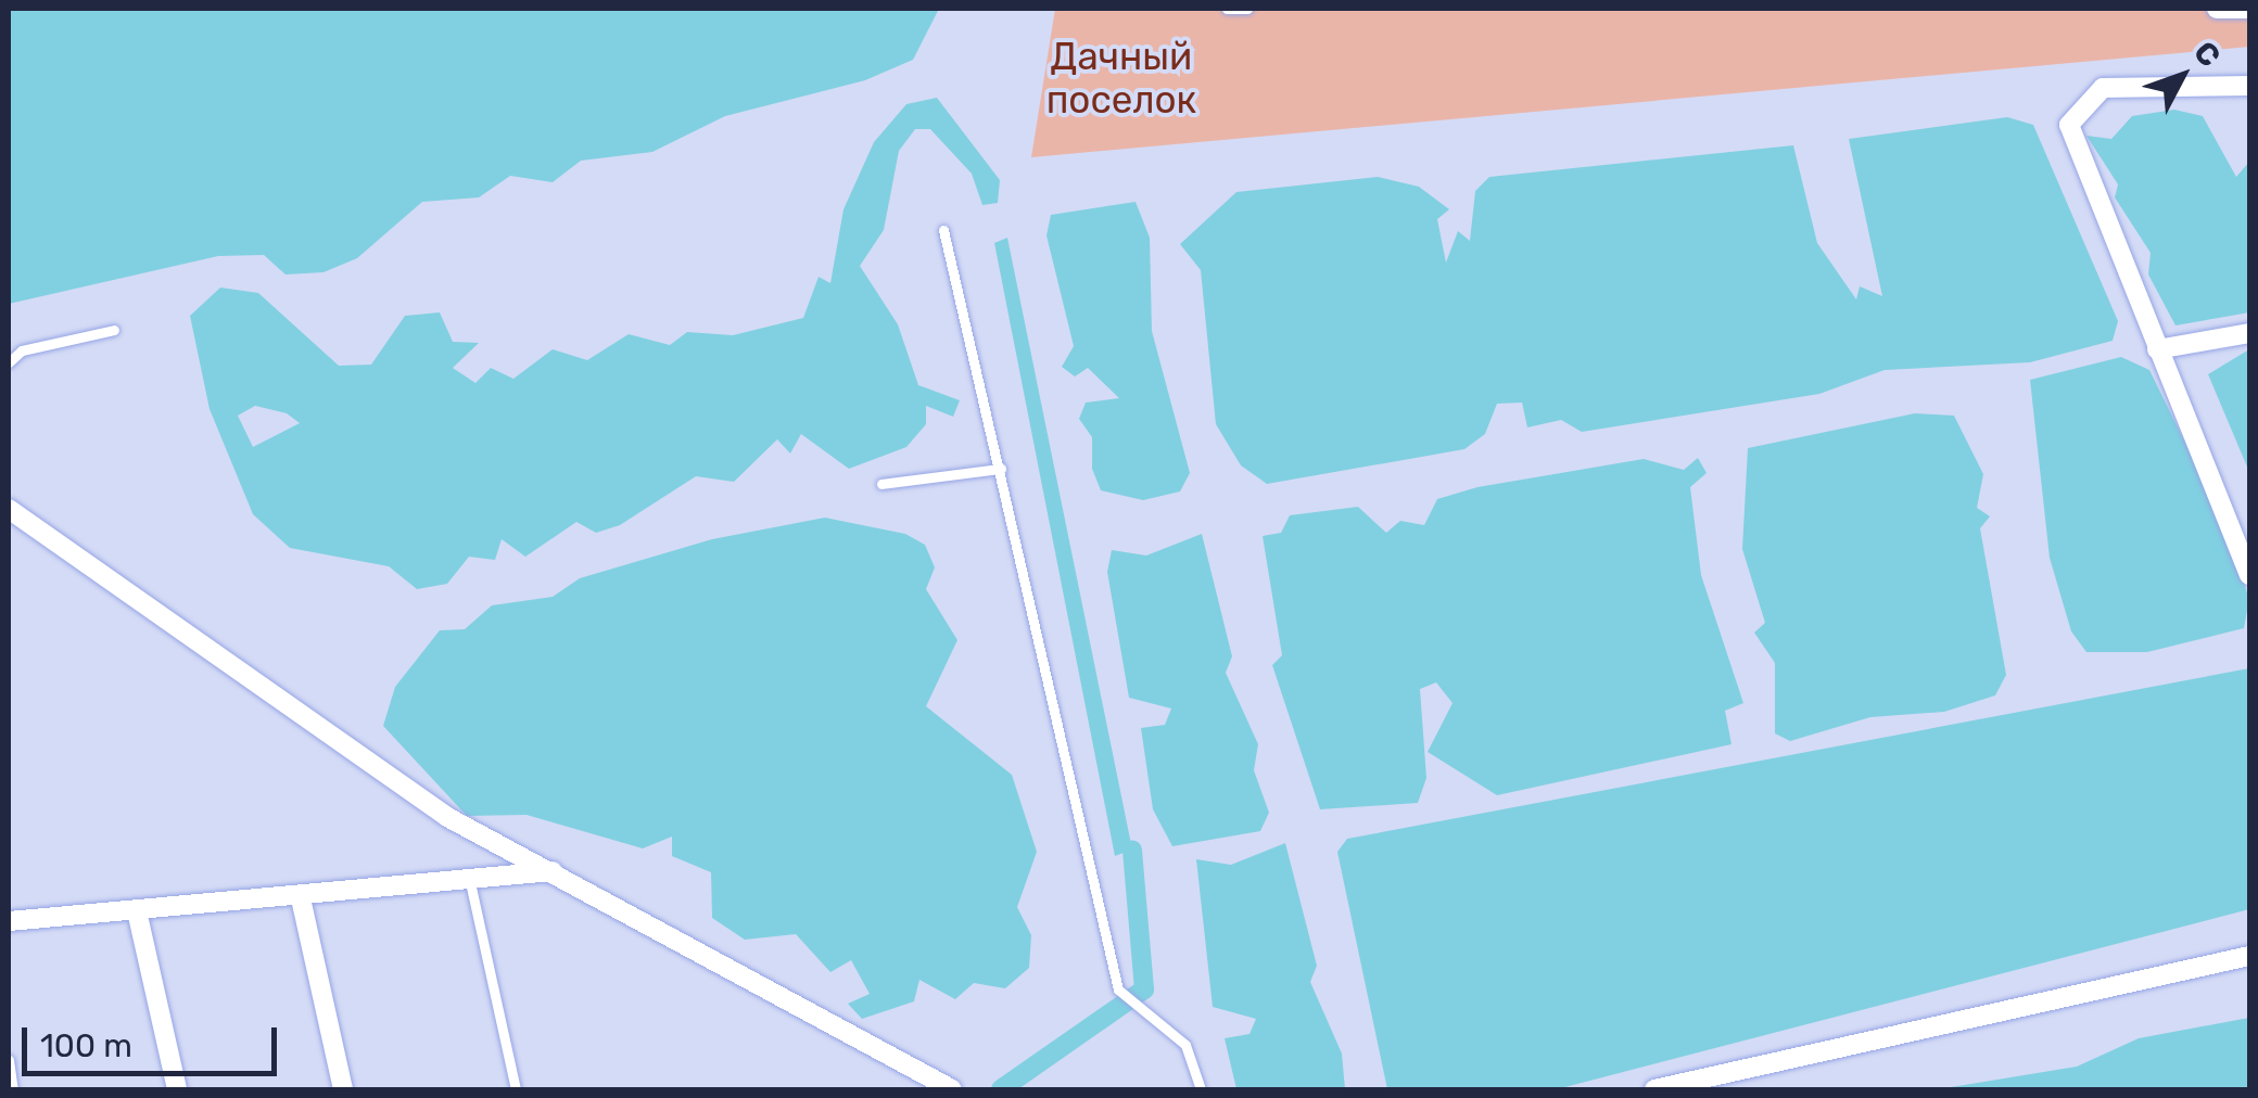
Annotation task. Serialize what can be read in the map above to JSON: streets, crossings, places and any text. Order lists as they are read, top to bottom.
{
  "parks": ["Дачный поселок"],
  "scale_bar": "100 m",
  "north": "top right"
}
